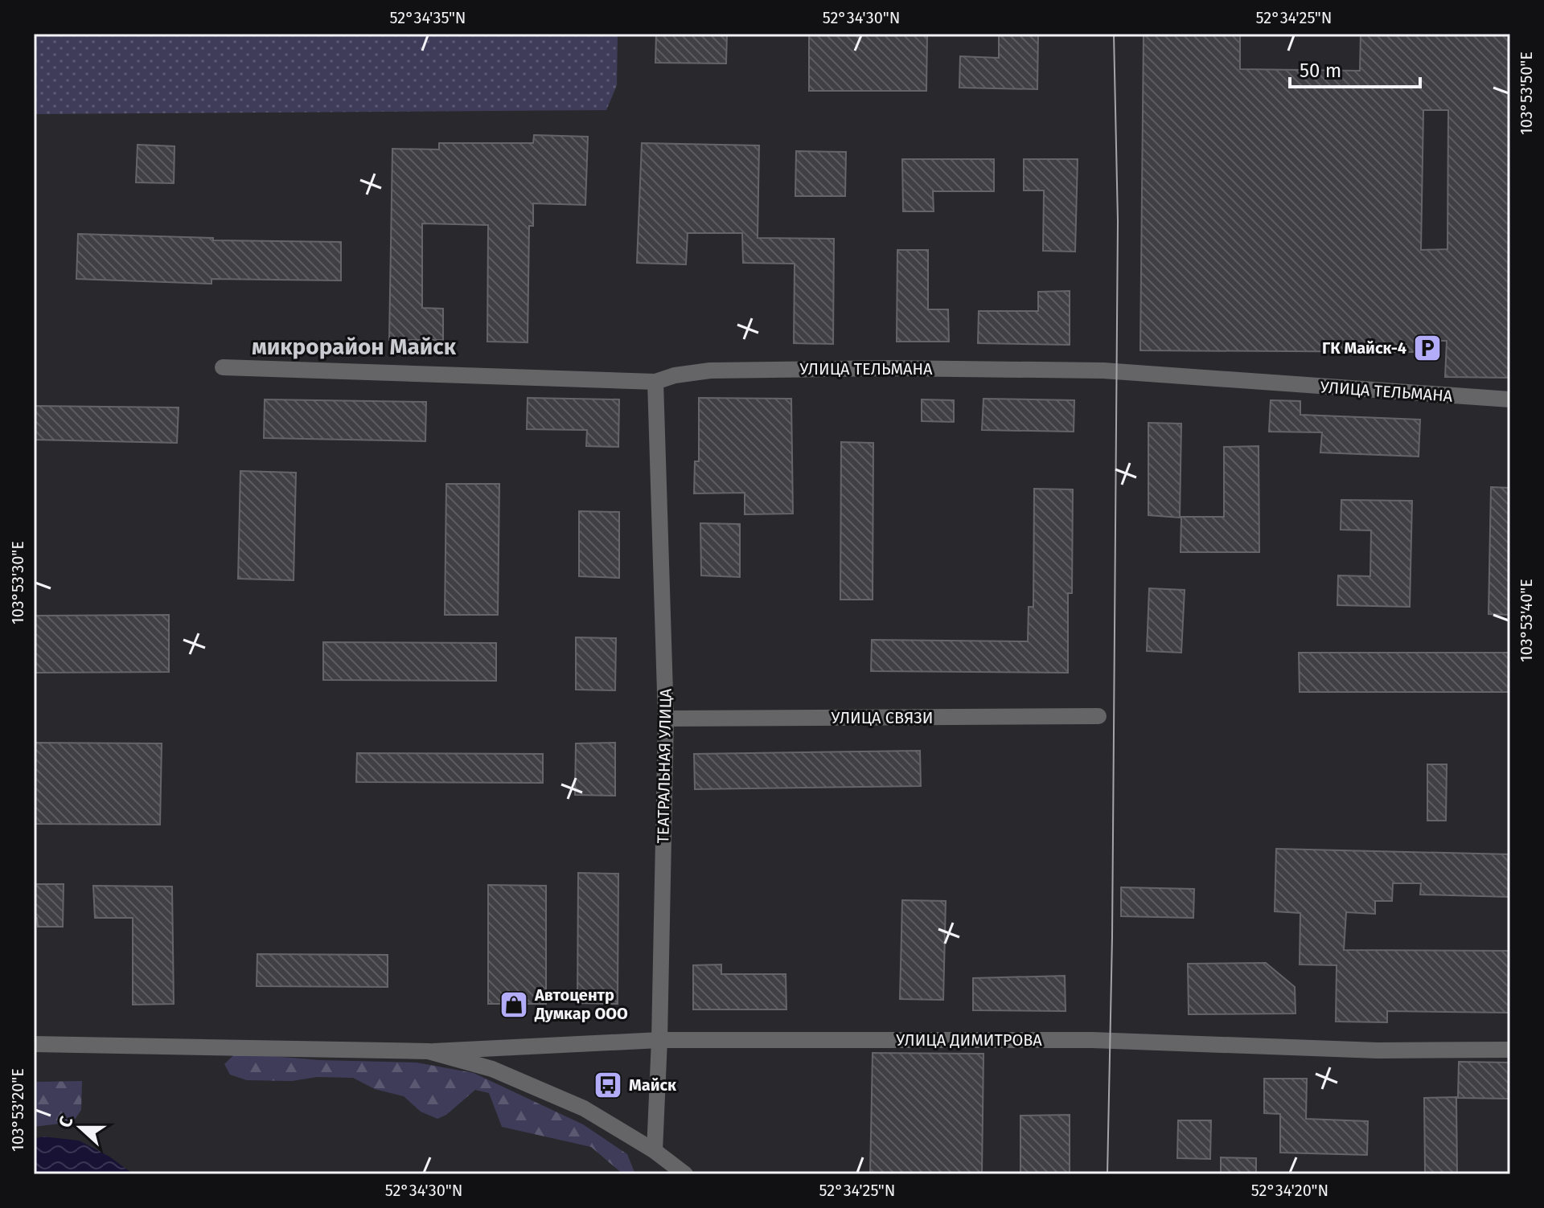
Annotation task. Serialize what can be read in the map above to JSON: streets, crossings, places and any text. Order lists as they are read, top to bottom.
{
  "streets": {
    "street": [
      "УЛИЦА ТЕЛЬМАНА",
      "УЛИЦА СВЯЗИ",
      "ТЕАТРАЛЬНАЯ УЛИЦА",
      "УЛИЦА ДИМИТРОВА"
    ]
  },
  "crossings": [
    ["УЛИЦА ТЕЛЬМАНА", "ТЕАТРАЛЬНАЯ УЛИЦА"],
    ["УЛИЦА СВЯЗИ", "ТЕАТРАЛЬНАЯ УЛИЦА"],
    ["ТЕАТРАЛЬНАЯ УЛИЦА", "УЛИЦА ДИМИТРОВА"]
  ],
  "districts": ["микрорайон Майск"],
  "places": {
    "parking": ["ГК Майск-4"],
    "shop": ["Автоцентр Думкар ООО"],
    "bus stop": ["Майск"]
  },
  "scale_bar": "50 m",
  "north": "left",
  "coordinates": [
    "52°34'35\"N",
    "52°34'30\"N",
    "52°34'25\"N",
    "103°53'50\"E",
    "103°53'30\"E",
    "103°53'40\"E",
    "103°53'20\"E",
    "52°34'20\"N"
  ]
}
